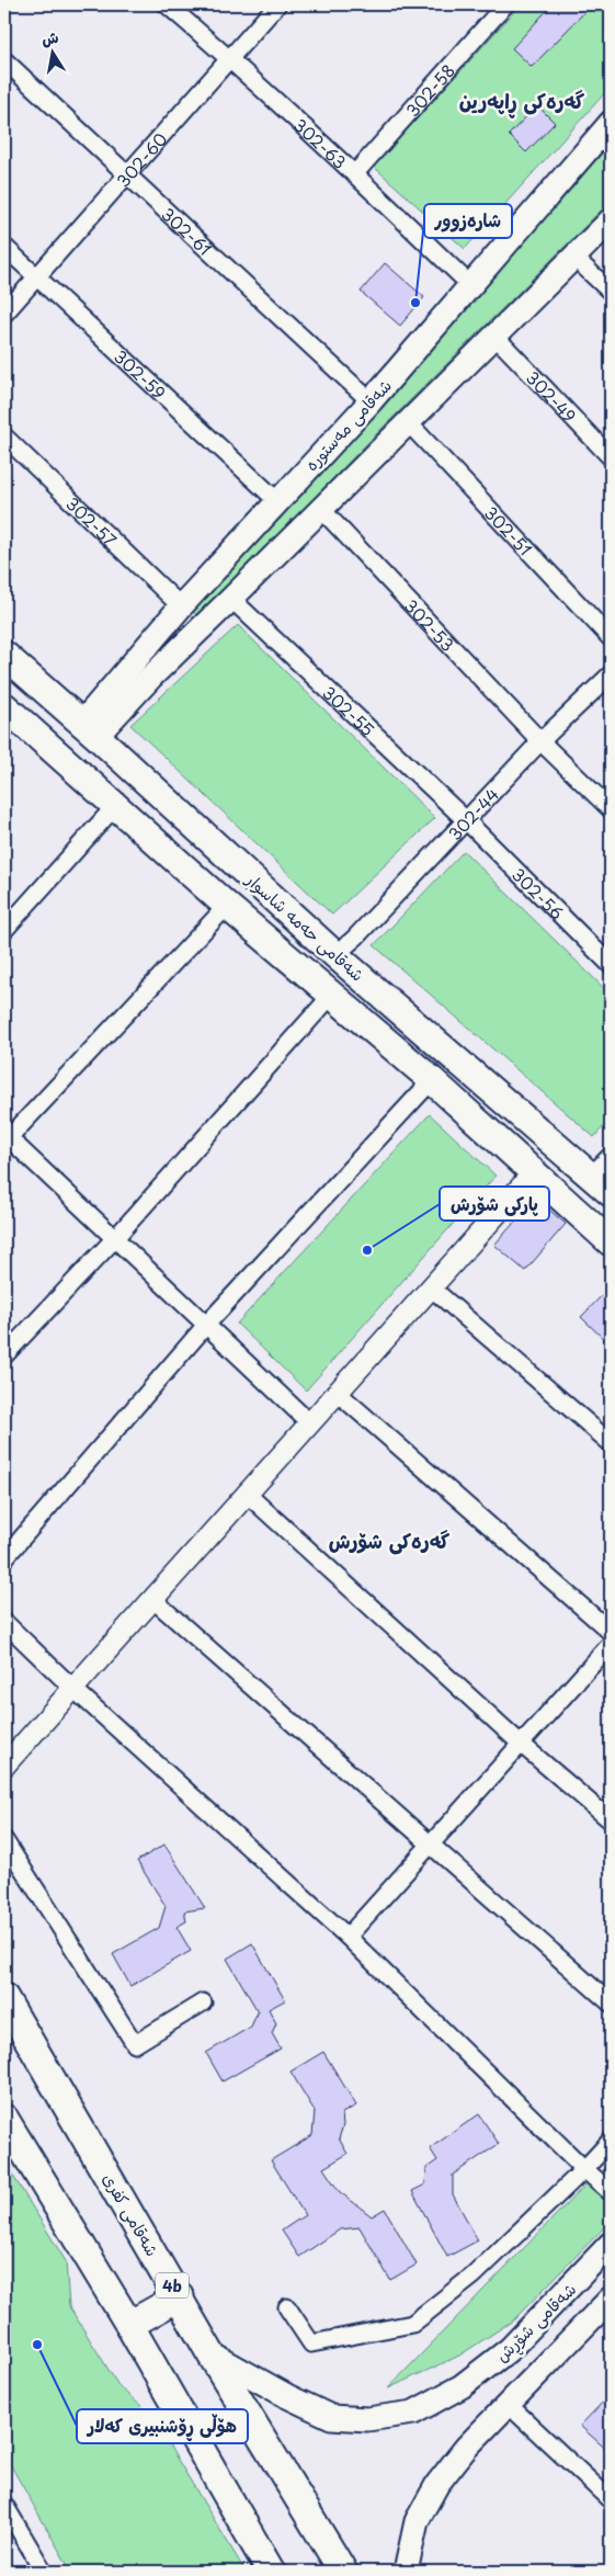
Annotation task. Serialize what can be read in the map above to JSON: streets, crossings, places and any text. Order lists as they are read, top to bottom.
{
  "streets": {
    "highway": ["شەقامی کفری", "4b"],
    "main road": ["شەقامی مەستورە", "شەقامی حەمە شاسوار", "شەقامی شۆڕش"],
    "street": [
      "302-58",
      "302-63",
      "302-60",
      "302-61",
      "302-59",
      "302-49",
      "302-57",
      "302-51",
      "302-53",
      "302-55",
      "302-44",
      "302-56"
    ]
  },
  "crossings": [
    ["302-58", "302-63"],
    ["302-63", "302-60"],
    ["302-63", "شەقامی مەستورە"],
    ["302-60", "302-61"],
    ["302-60", "302-59"],
    ["302-61", "شەقامی مەستورە"],
    ["302-59", "شەقامی مەستورە"],
    ["شەقامی مەستورە", "302-57"],
    ["شەقامی مەستورە", "شەقامی حەمە شاسوار"],
    ["302-53", "302-44"],
    ["302-55", "302-44"],
    ["302-55", "302-56"],
    ["302-44", "302-56"],
    ["302-44", "شەقامی حەمە شاسوار"],
    ["شەقامی کفری", "شەقامی شۆڕش"]
  ],
  "districts": ["گەرەکی ڕاپەرین", "گەرەکی شۆرش"],
  "places": ["شارەزوور", "پارکی شۆرش", "هۆڵی ڕۆشنبیری کەلار"],
  "north": "top"
}
